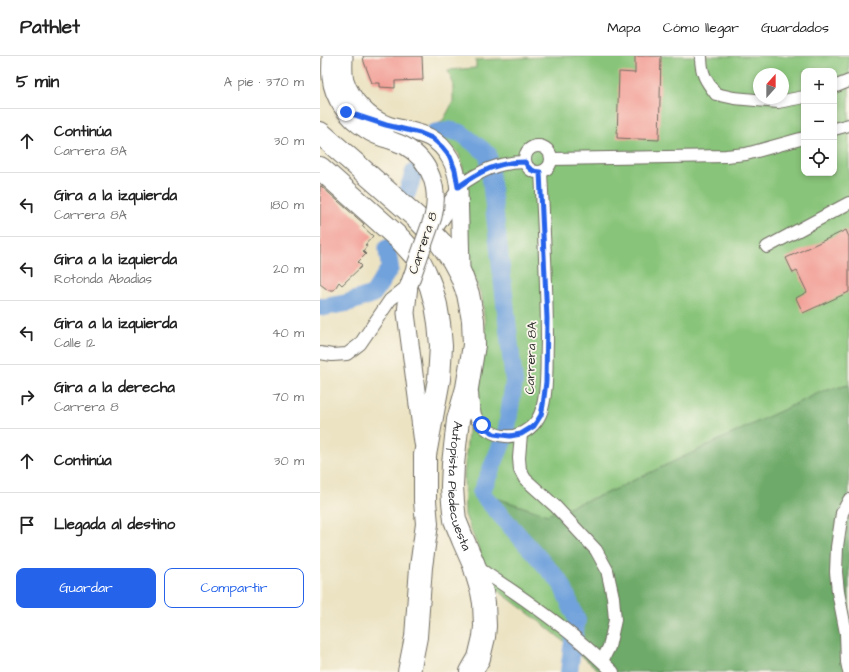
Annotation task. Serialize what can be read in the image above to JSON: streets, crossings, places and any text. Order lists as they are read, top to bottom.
{
  "streets": {
    "highway": ["Autopista Piedecuesta"],
    "main road": ["Carrera 8"],
    "street": ["Carrera 8A"]
  },
  "crossings": [
    ["Carrera 8", "Autopista Piedecuesta"]
  ],
  "north": "top",
  "page": {
    "header": "Pathlet",
    "nav": ["Mapa", "Cómo llegar", "Guardados"],
    "heading": ["5 min", "A pie · 370 m"],
    "map_buttons": ["+", "−"],
    "list": [
      ["Continúa", "Carrera 8A", "30 m"],
      ["Gira a la izquierda", "Carrera 8A", "180 m"],
      ["Gira a la izquierda", "Rotonda Abadías", "20 m"],
      ["Gira a la izquierda", "Calle 12", "40 m"],
      ["Gira a la derecha", "Carrera 8", "70 m"],
      ["Continúa", "30 m"],
      "Llegada al destino"
    ],
    "buttons": ["Guardar", "Compartir"]
  }
}
